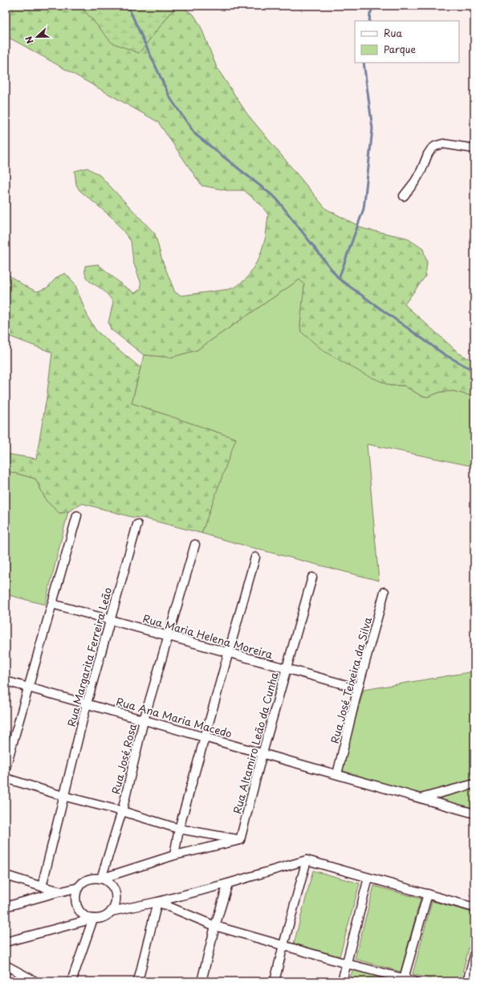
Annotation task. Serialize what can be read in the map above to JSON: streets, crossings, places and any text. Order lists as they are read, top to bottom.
{
  "streets": {
    "street": [
      "Rua Maria Helena Moreira",
      "Rua Margarita Ferreira Leão",
      "Rua José Teixeira da Silva",
      "Rua Ana Maria Macedo",
      "Rua Altamiro Leão da Cunha",
      "Rua José Rosa"
    ]
  },
  "crossings": [
    ["Rua Maria Helena Moreira", "Rua Margarita Ferreira Leão"],
    ["Rua Maria Helena Moreira", "Rua José Teixeira da Silva"],
    ["Rua Maria Helena Moreira", "Rua Altamiro Leão da Cunha"],
    ["Rua Maria Helena Moreira", "Rua José Rosa"],
    ["Rua Margarita Ferreira Leão", "Rua Ana Maria Macedo"],
    ["Rua José Teixeira da Silva", "Rua Ana Maria Macedo"],
    ["Rua Ana Maria Macedo", "Rua Altamiro Leão da Cunha"],
    ["Rua Ana Maria Macedo", "Rua José Rosa"]
  ],
  "legend": ["Rua", "Parque"],
  "north": "left"
}
